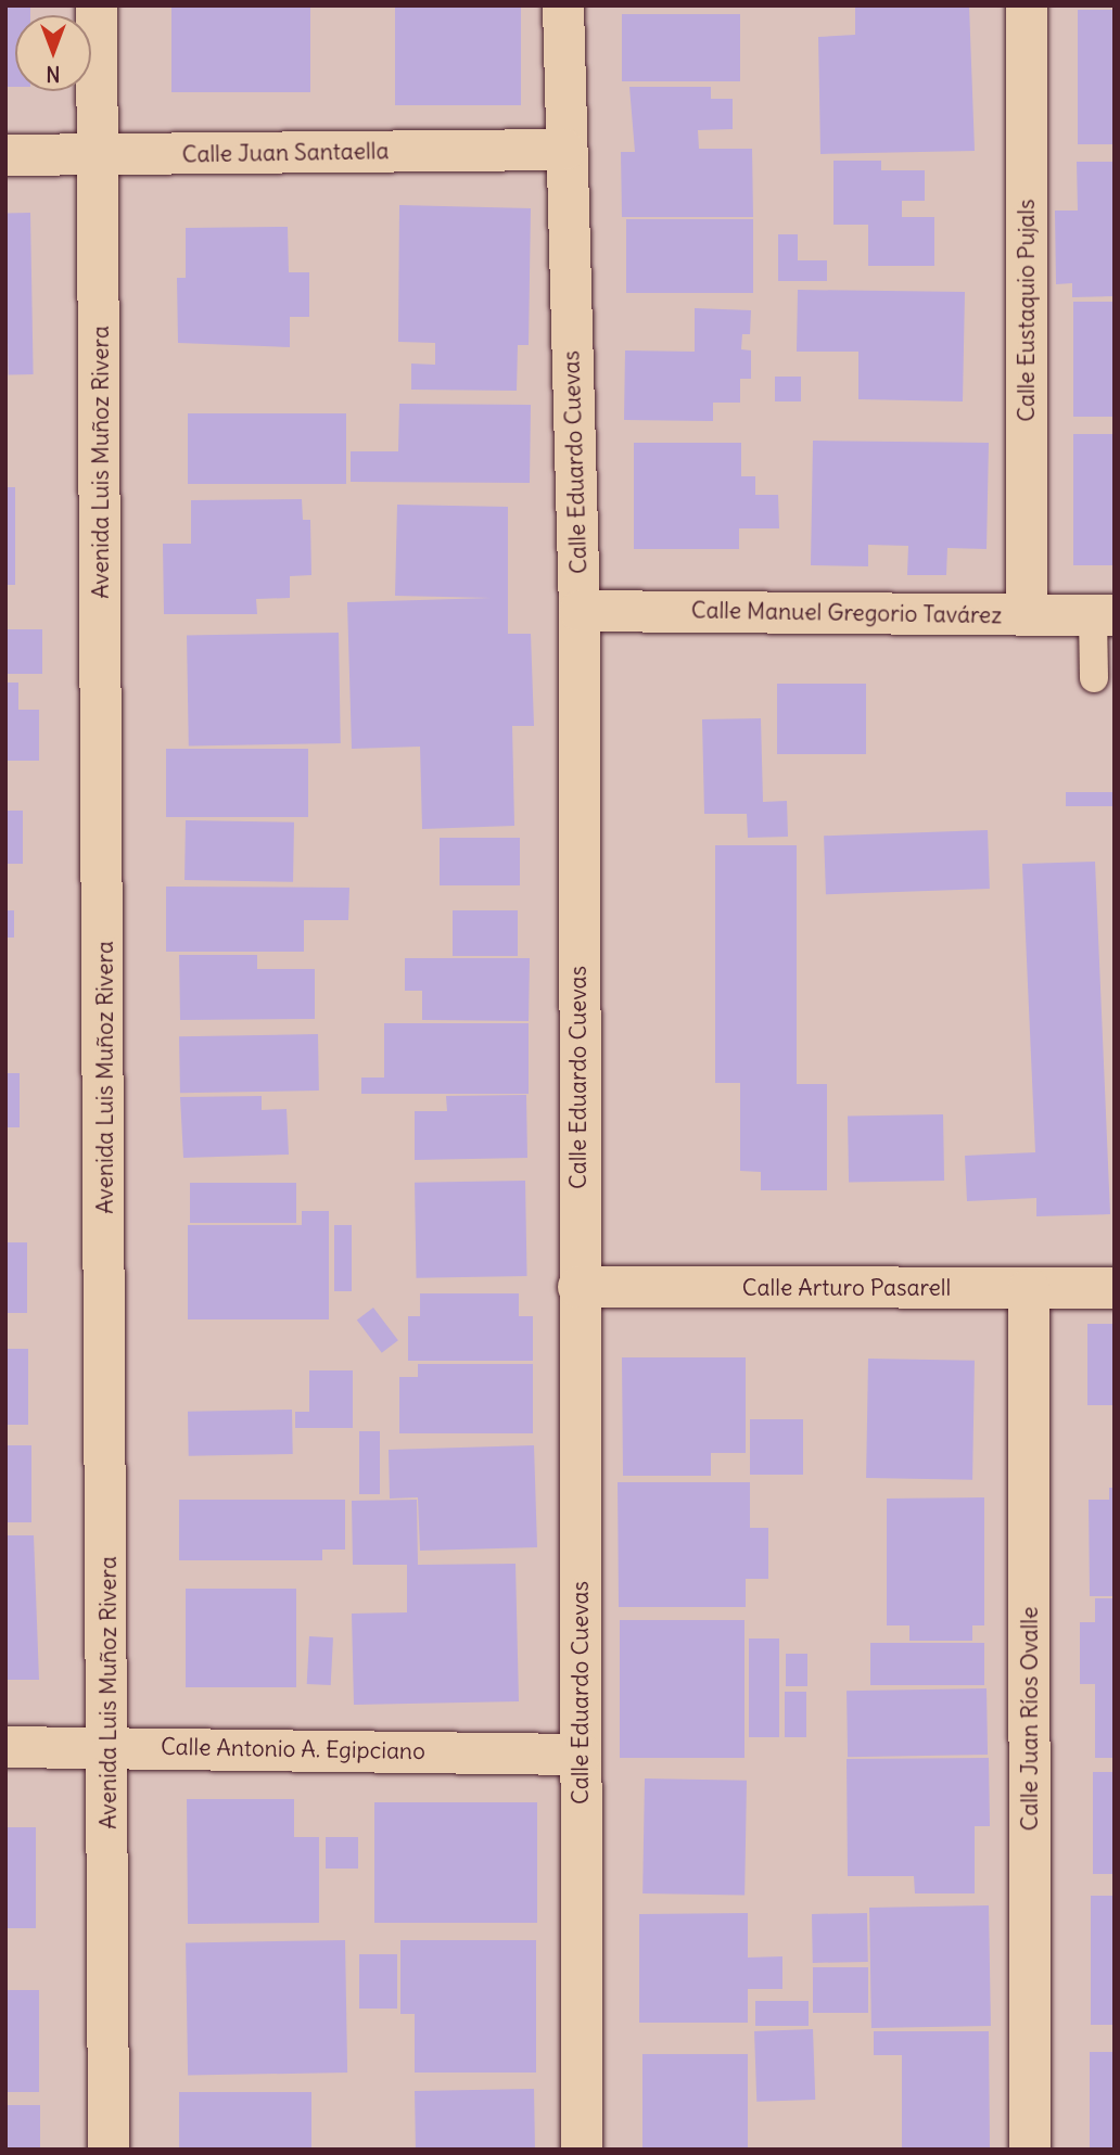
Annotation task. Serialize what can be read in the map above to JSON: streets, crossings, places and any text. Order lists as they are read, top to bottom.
{
  "streets": {
    "street": [
      "Calle Juan Santaella",
      "Calle Eustaquio Pujals",
      "Avenida Luis Muñoz Rivera",
      "Calle Eduardo Cuevas",
      "Calle Manuel Gregorio Tavárez",
      "Calle Arturo Pasarell",
      "Calle Juan Ríos Ovalle",
      "Calle Antonio A. Egipciano"
    ]
  },
  "crossings": [
    ["Calle Juan Santaella", "Avenida Luis Muñoz Rivera"],
    ["Calle Juan Santaella", "Calle Eduardo Cuevas"],
    ["Calle Eustaquio Pujals", "Calle Manuel Gregorio Tavárez"],
    ["Avenida Luis Muñoz Rivera", "Calle Antonio A. Egipciano"],
    ["Calle Eduardo Cuevas", "Calle Manuel Gregorio Tavárez"],
    ["Calle Eduardo Cuevas", "Calle Arturo Pasarell"],
    ["Calle Eduardo Cuevas", "Calle Antonio A. Egipciano"],
    ["Calle Arturo Pasarell", "Calle Juan Ríos Ovalle"]
  ],
  "north": "bottom"
}
